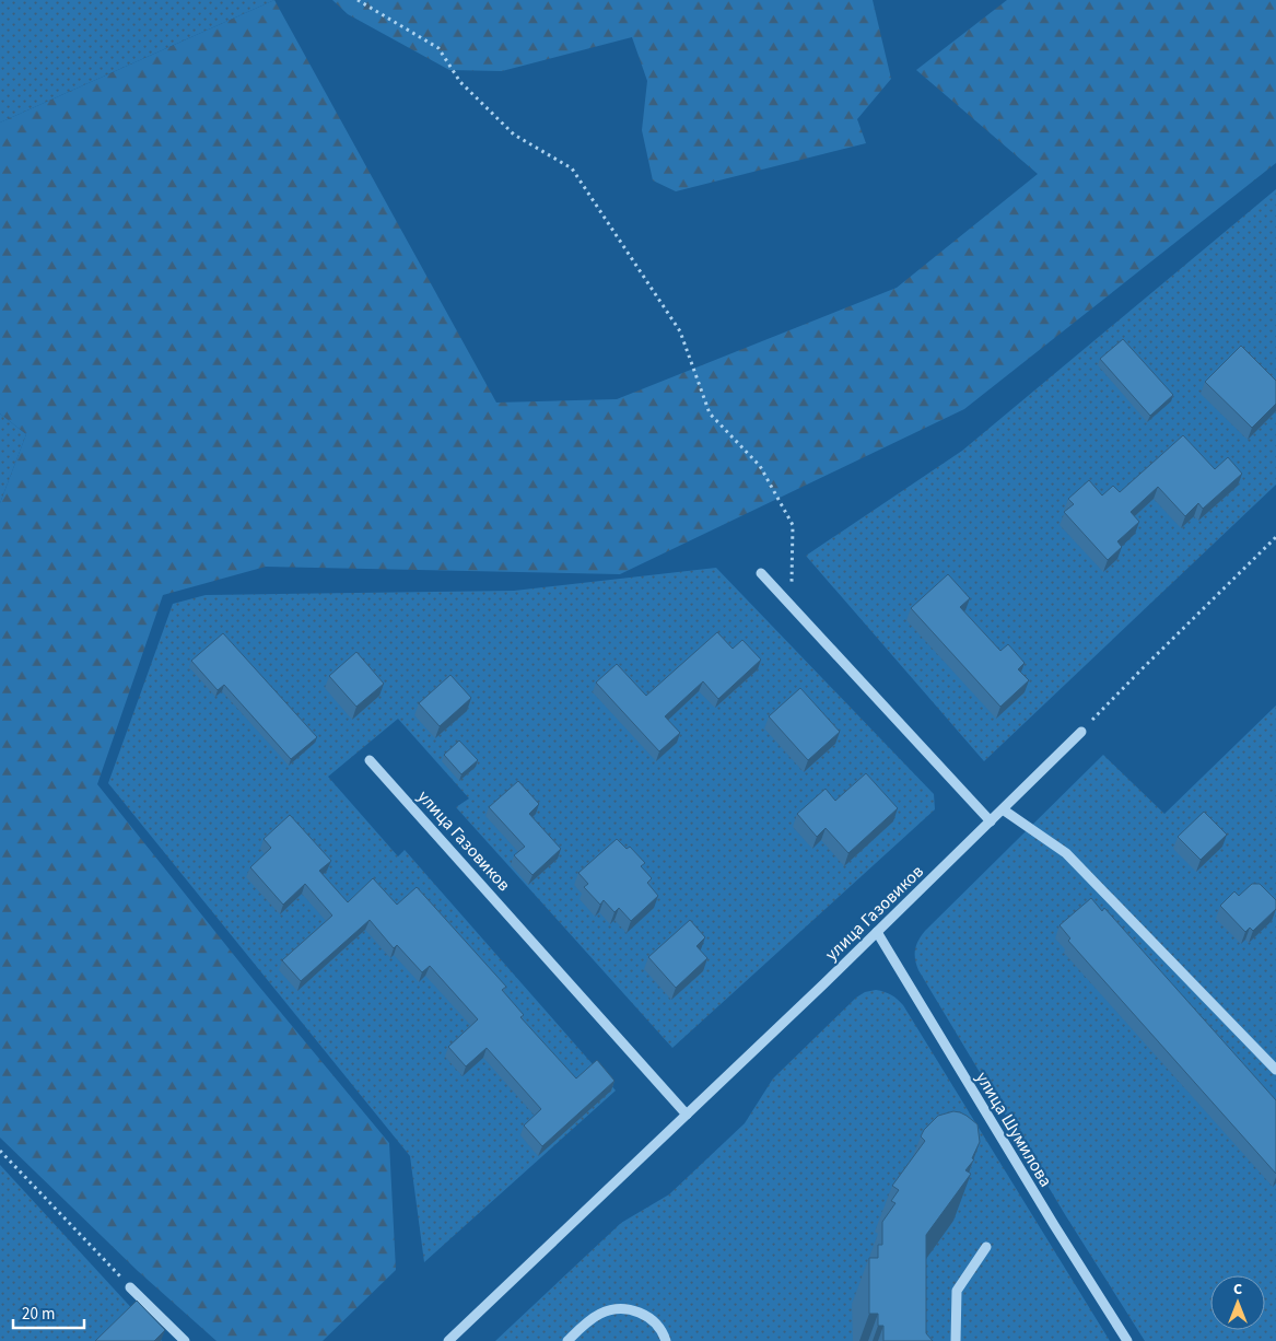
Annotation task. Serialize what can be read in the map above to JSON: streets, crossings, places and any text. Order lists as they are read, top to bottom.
{
  "streets": {
    "street": ["улица Газовиков", "улица Шумилова"]
  },
  "crossings": [
    ["улица Газовиков", "улица Шумилова"]
  ],
  "scale_bar": "20 m",
  "north": "top"
}
